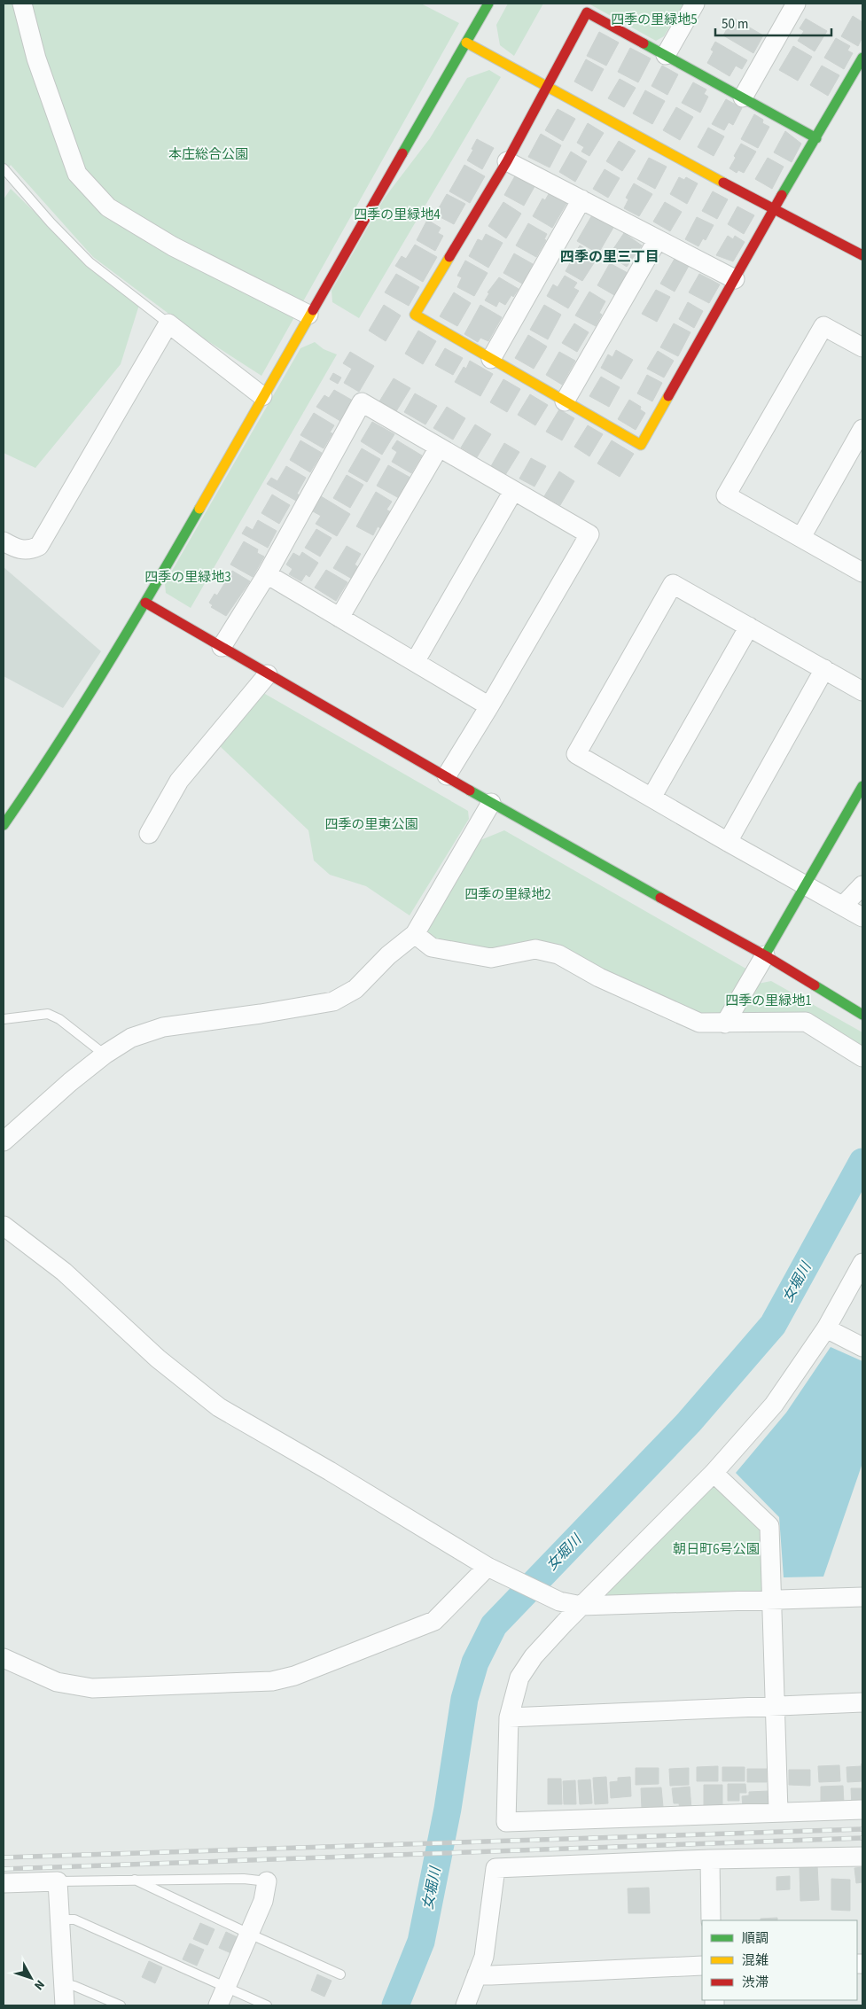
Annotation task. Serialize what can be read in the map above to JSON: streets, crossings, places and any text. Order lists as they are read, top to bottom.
{
  "districts": ["四季の里三丁目"],
  "water": ["女堀川"],
  "parks": [
    "四季の里緑地5",
    "本庄総合公園",
    "四季の里緑地4",
    "四季の里緑地3",
    "四季の里東公園",
    "四季の里緑地2",
    "四季の里緑地1",
    "朝日町6号公園"
  ],
  "legend": ["順調", "混雑", "渋滞"],
  "scale_bar": "50 m",
  "north": "bottom right"
}
